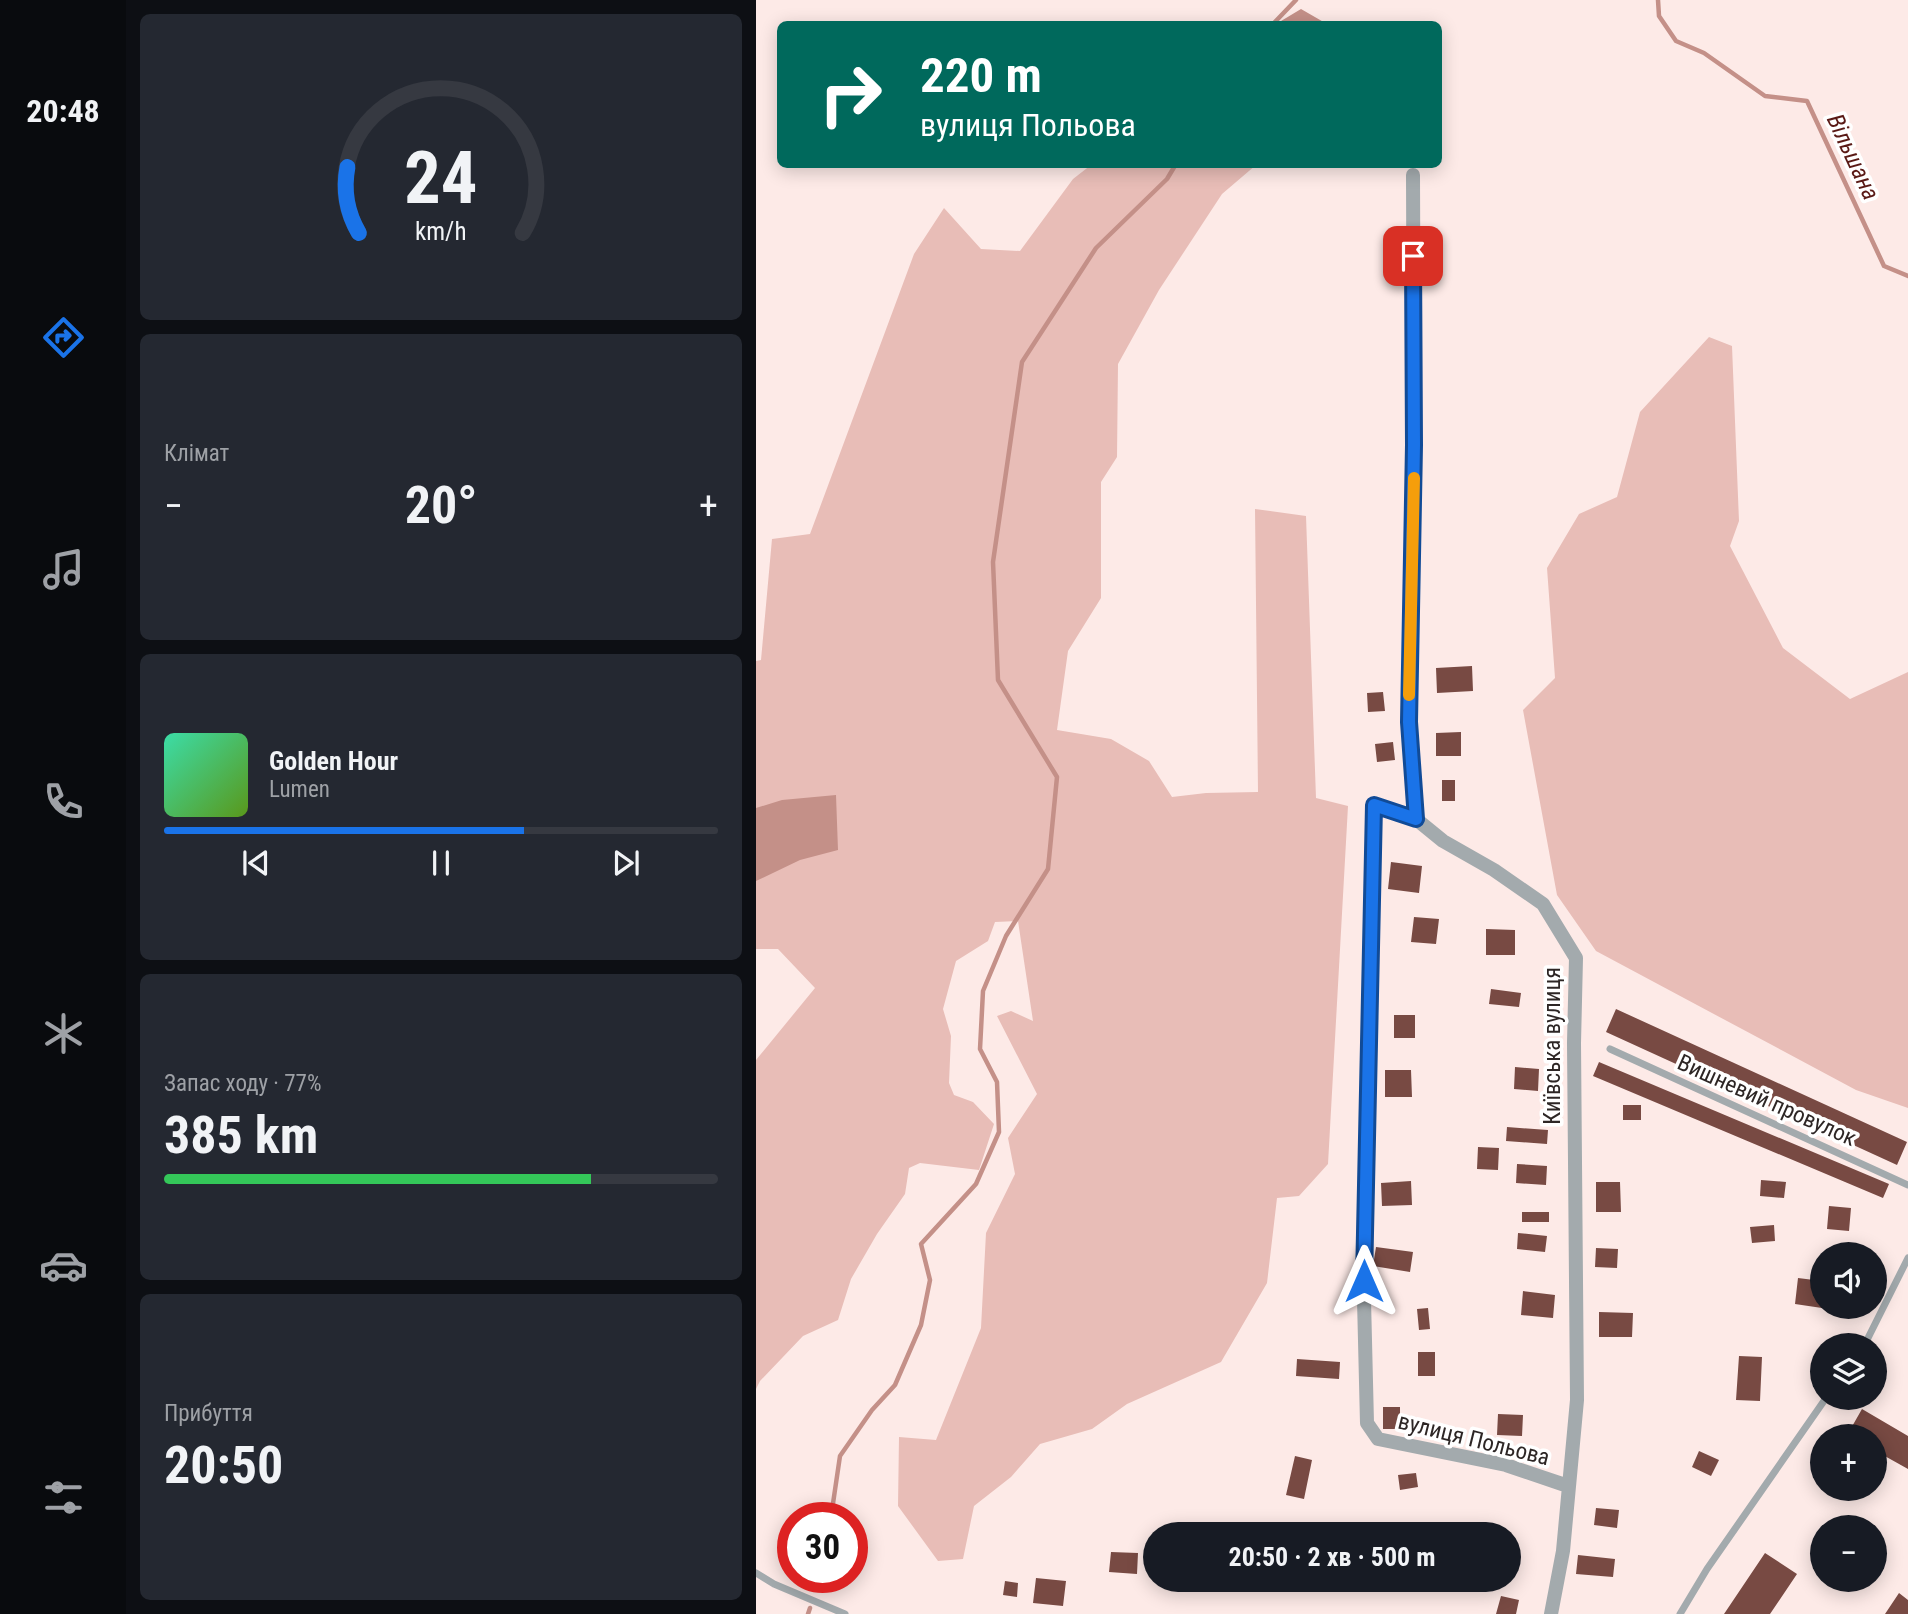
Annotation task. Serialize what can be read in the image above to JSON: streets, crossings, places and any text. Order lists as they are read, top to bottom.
{
  "streets": {
    "street": ["Київська вулиця", "вулиця Польова"],
    "lane": ["Вишневий провулок"]
  },
  "crossings": [
    ["Київська вулиця", "вулиця Польова"]
  ],
  "water": ["Вільшана"],
  "page": {
    "tabs": "20:48",
    "turn": ["220 m", "вулиця Польова"],
    "tile": [
      "Клімат",
      ["Запас ходу · 77%", "385 km"],
      ["Прибуття", "20:50"]
    ],
    "heat": ["−", "20°", "+"],
    "song": ["Golden Hour", "Lumen"],
    "map_buttons": ["+", "−"],
    "limit": "30",
    "trip": "20:50 · 2 хв · 500 m",
    "gauge": ["24", "km/h"]
  }
}
